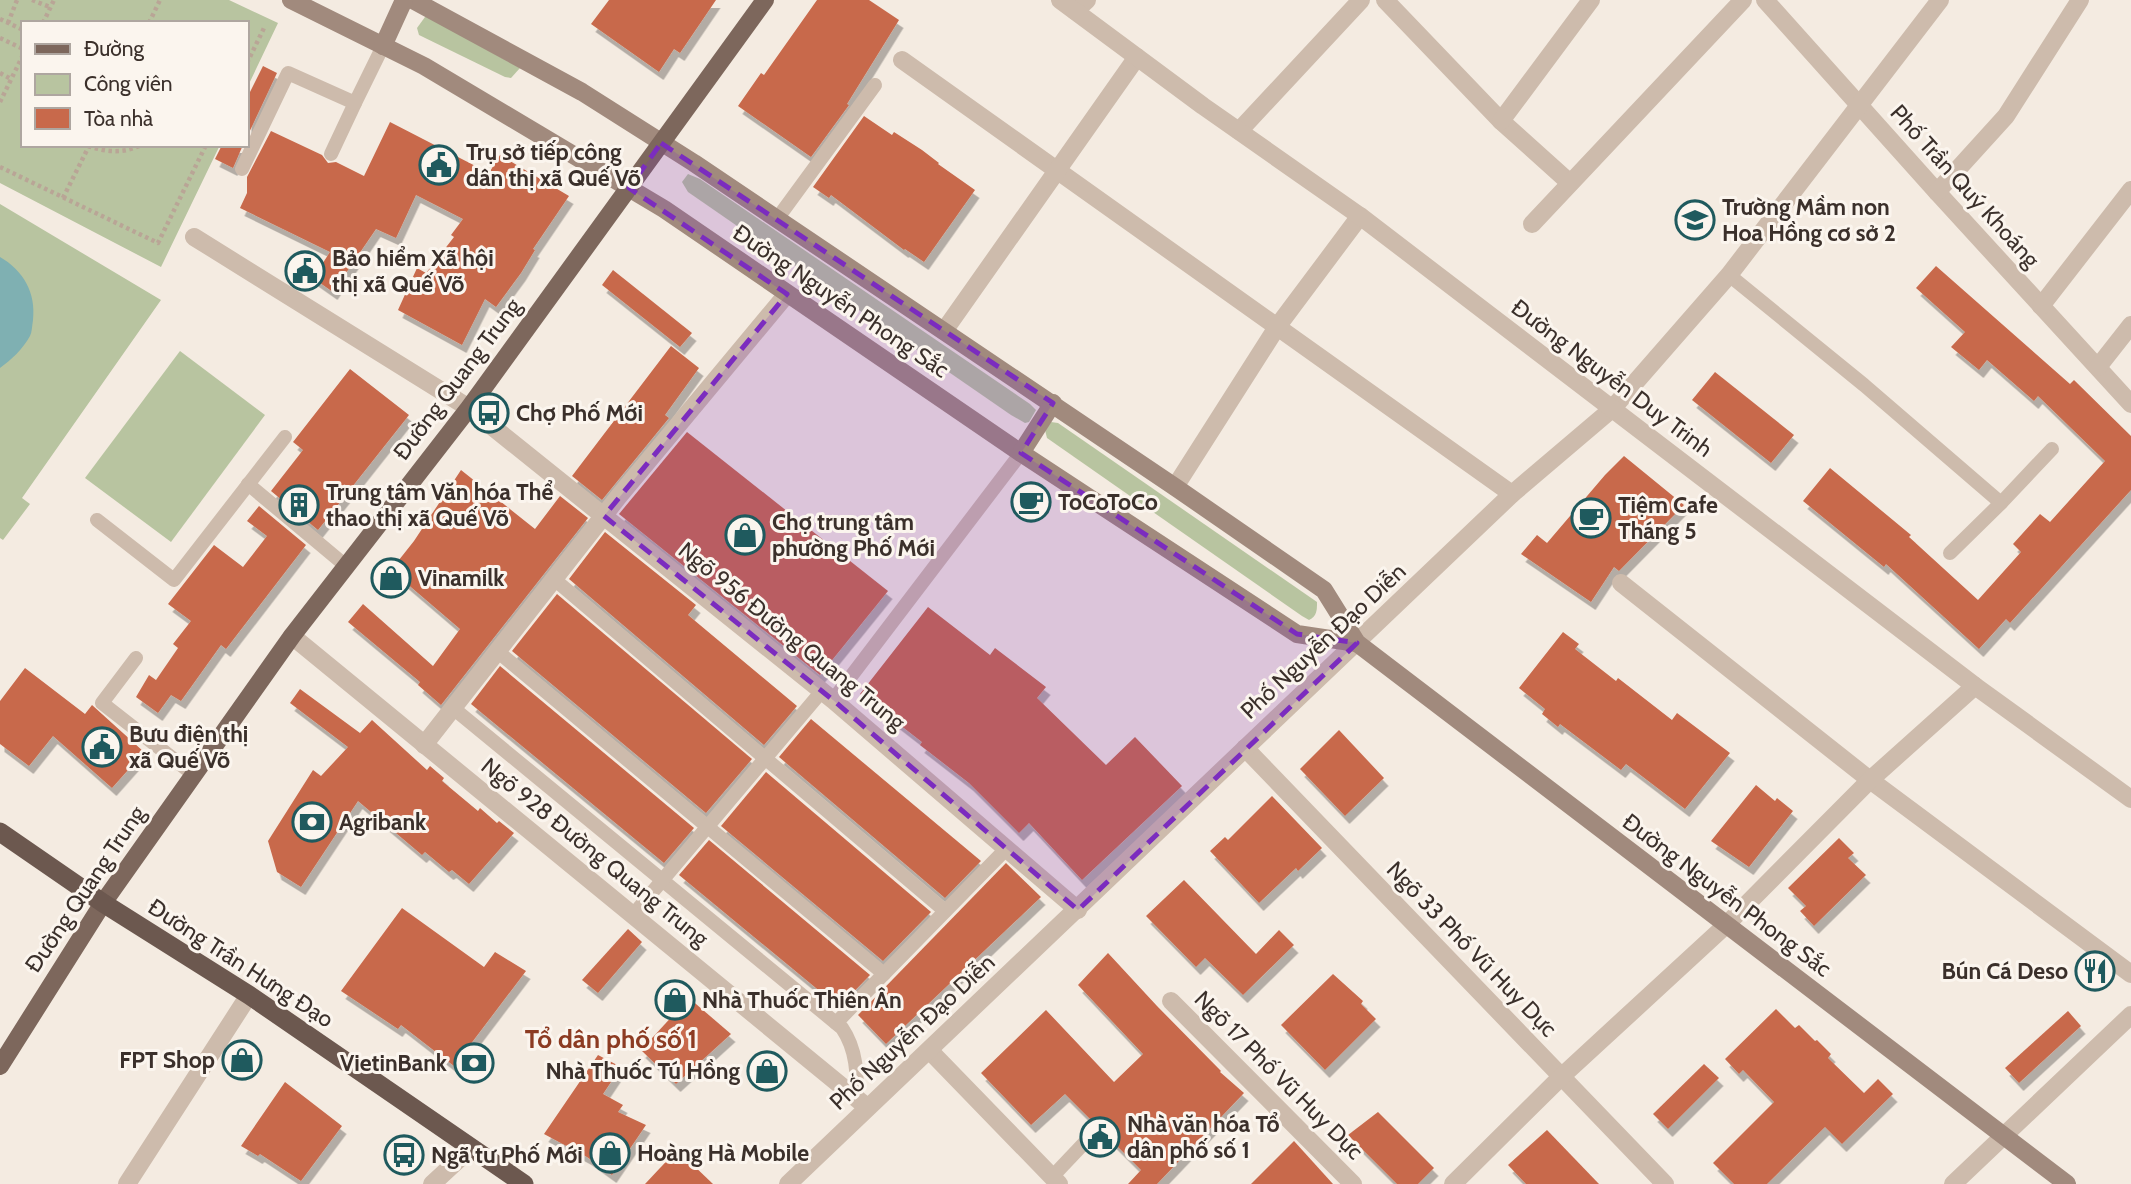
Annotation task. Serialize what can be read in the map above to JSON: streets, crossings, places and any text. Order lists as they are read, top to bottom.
{
  "streets": {
    "highway": ["Đường Trần Hưng Đạo"],
    "main road": ["Đường Nguyễn Phong Sắc", "Đường Quang Trung"],
    "street": [
      "Phố Trần Quý Khoáng",
      "Đường Nguyễn Duy Trinh",
      "Ngõ 956 Đường Quang Trung",
      "Phố Nguyễn Đạo Diễn",
      "Ngõ 928 Đường Quang Trung",
      "Ngõ 33 Phố Vũ Huy Dực",
      "Ngõ 17 Phố Vũ Huy Dực"
    ]
  },
  "crossings": [
    ["Phố Trần Quý Khoáng", "Phố Nguyễn Đạo Diễn"],
    ["Đường Nguyễn Phong Sắc", "Đường Quang Trung"],
    ["Đường Nguyễn Phong Sắc", "Phố Nguyễn Đạo Diễn"],
    ["Đường Nguyễn Duy Trinh", "Phố Nguyễn Đạo Diễn"],
    ["Đường Quang Trung", "Ngõ 956 Đường Quang Trung"],
    ["Đường Quang Trung", "Ngõ 928 Đường Quang Trung"],
    ["Đường Quang Trung", "Đường Trần Hưng Đạo"],
    ["Ngõ 956 Đường Quang Trung", "Phố Nguyễn Đạo Diễn"],
    ["Phố Nguyễn Đạo Diễn", "Ngõ 928 Đường Quang Trung"],
    ["Phố Nguyễn Đạo Diễn", "Ngõ 33 Phố Vũ Huy Dực"]
  ],
  "districts": ["Tổ dân phố số 1"],
  "places": {
    "public building": [
      "Trụ sở tiếp công dân thị xã Quế Võ",
      "Bảo hiểm Xã hội thị xã Quế Võ",
      "Bưu điện thị xã Quế Võ",
      "Nhà văn hóa Tổ dân phố số 1"
    ],
    "school or university": ["Trường Mầm non Hoa Hồng cơ sở 2"],
    "bus stop": ["Chợ Phố Mới", "Ngã tư Phố Mới"],
    "cafe": ["ToCoToCo", "Tiệm Cafe Tháng 5"],
    "building": ["Trung tâm Văn hóa Thể thao thị xã Quế Võ"],
    "shop": [
      "Chợ trung tâm phường Phố Mới",
      "Vinamilk",
      "Nhà Thuốc Thiên Ân",
      "FPT Shop",
      "Nhà Thuốc Tú Hồng",
      "Hoàng Hà Mobile"
    ],
    "bank": ["Agribank", "VietinBank"],
    "restaurant": ["Bún Cá Deso"]
  },
  "legend": ["Đường", "Công viên", "Tòa nhà"]
}
